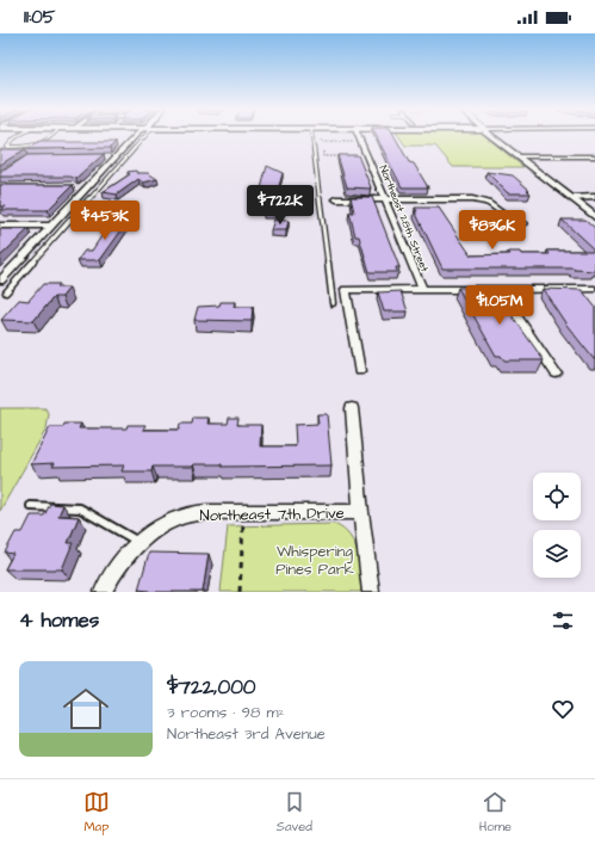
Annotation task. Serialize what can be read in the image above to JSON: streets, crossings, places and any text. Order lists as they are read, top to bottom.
{
  "streets": {
    "street": ["Northeast 28th Street", "Northeast 7th Drive"]
  },
  "parks": ["Whispering Pines Park"],
  "page": {
    "status": "11:05",
    "price": [
      "$722K",
      "$453K",
      "$836K",
      "$1.05M"
    ],
    "heading": "4 homes",
    "list": [
      {
        "name": "$722,000",
        "note": "3 rooms · 98 m² · Northeast 3rd Avenue"
      }
    ],
    "tabs": ["Map", "Saved", "Home"]
  }
}
